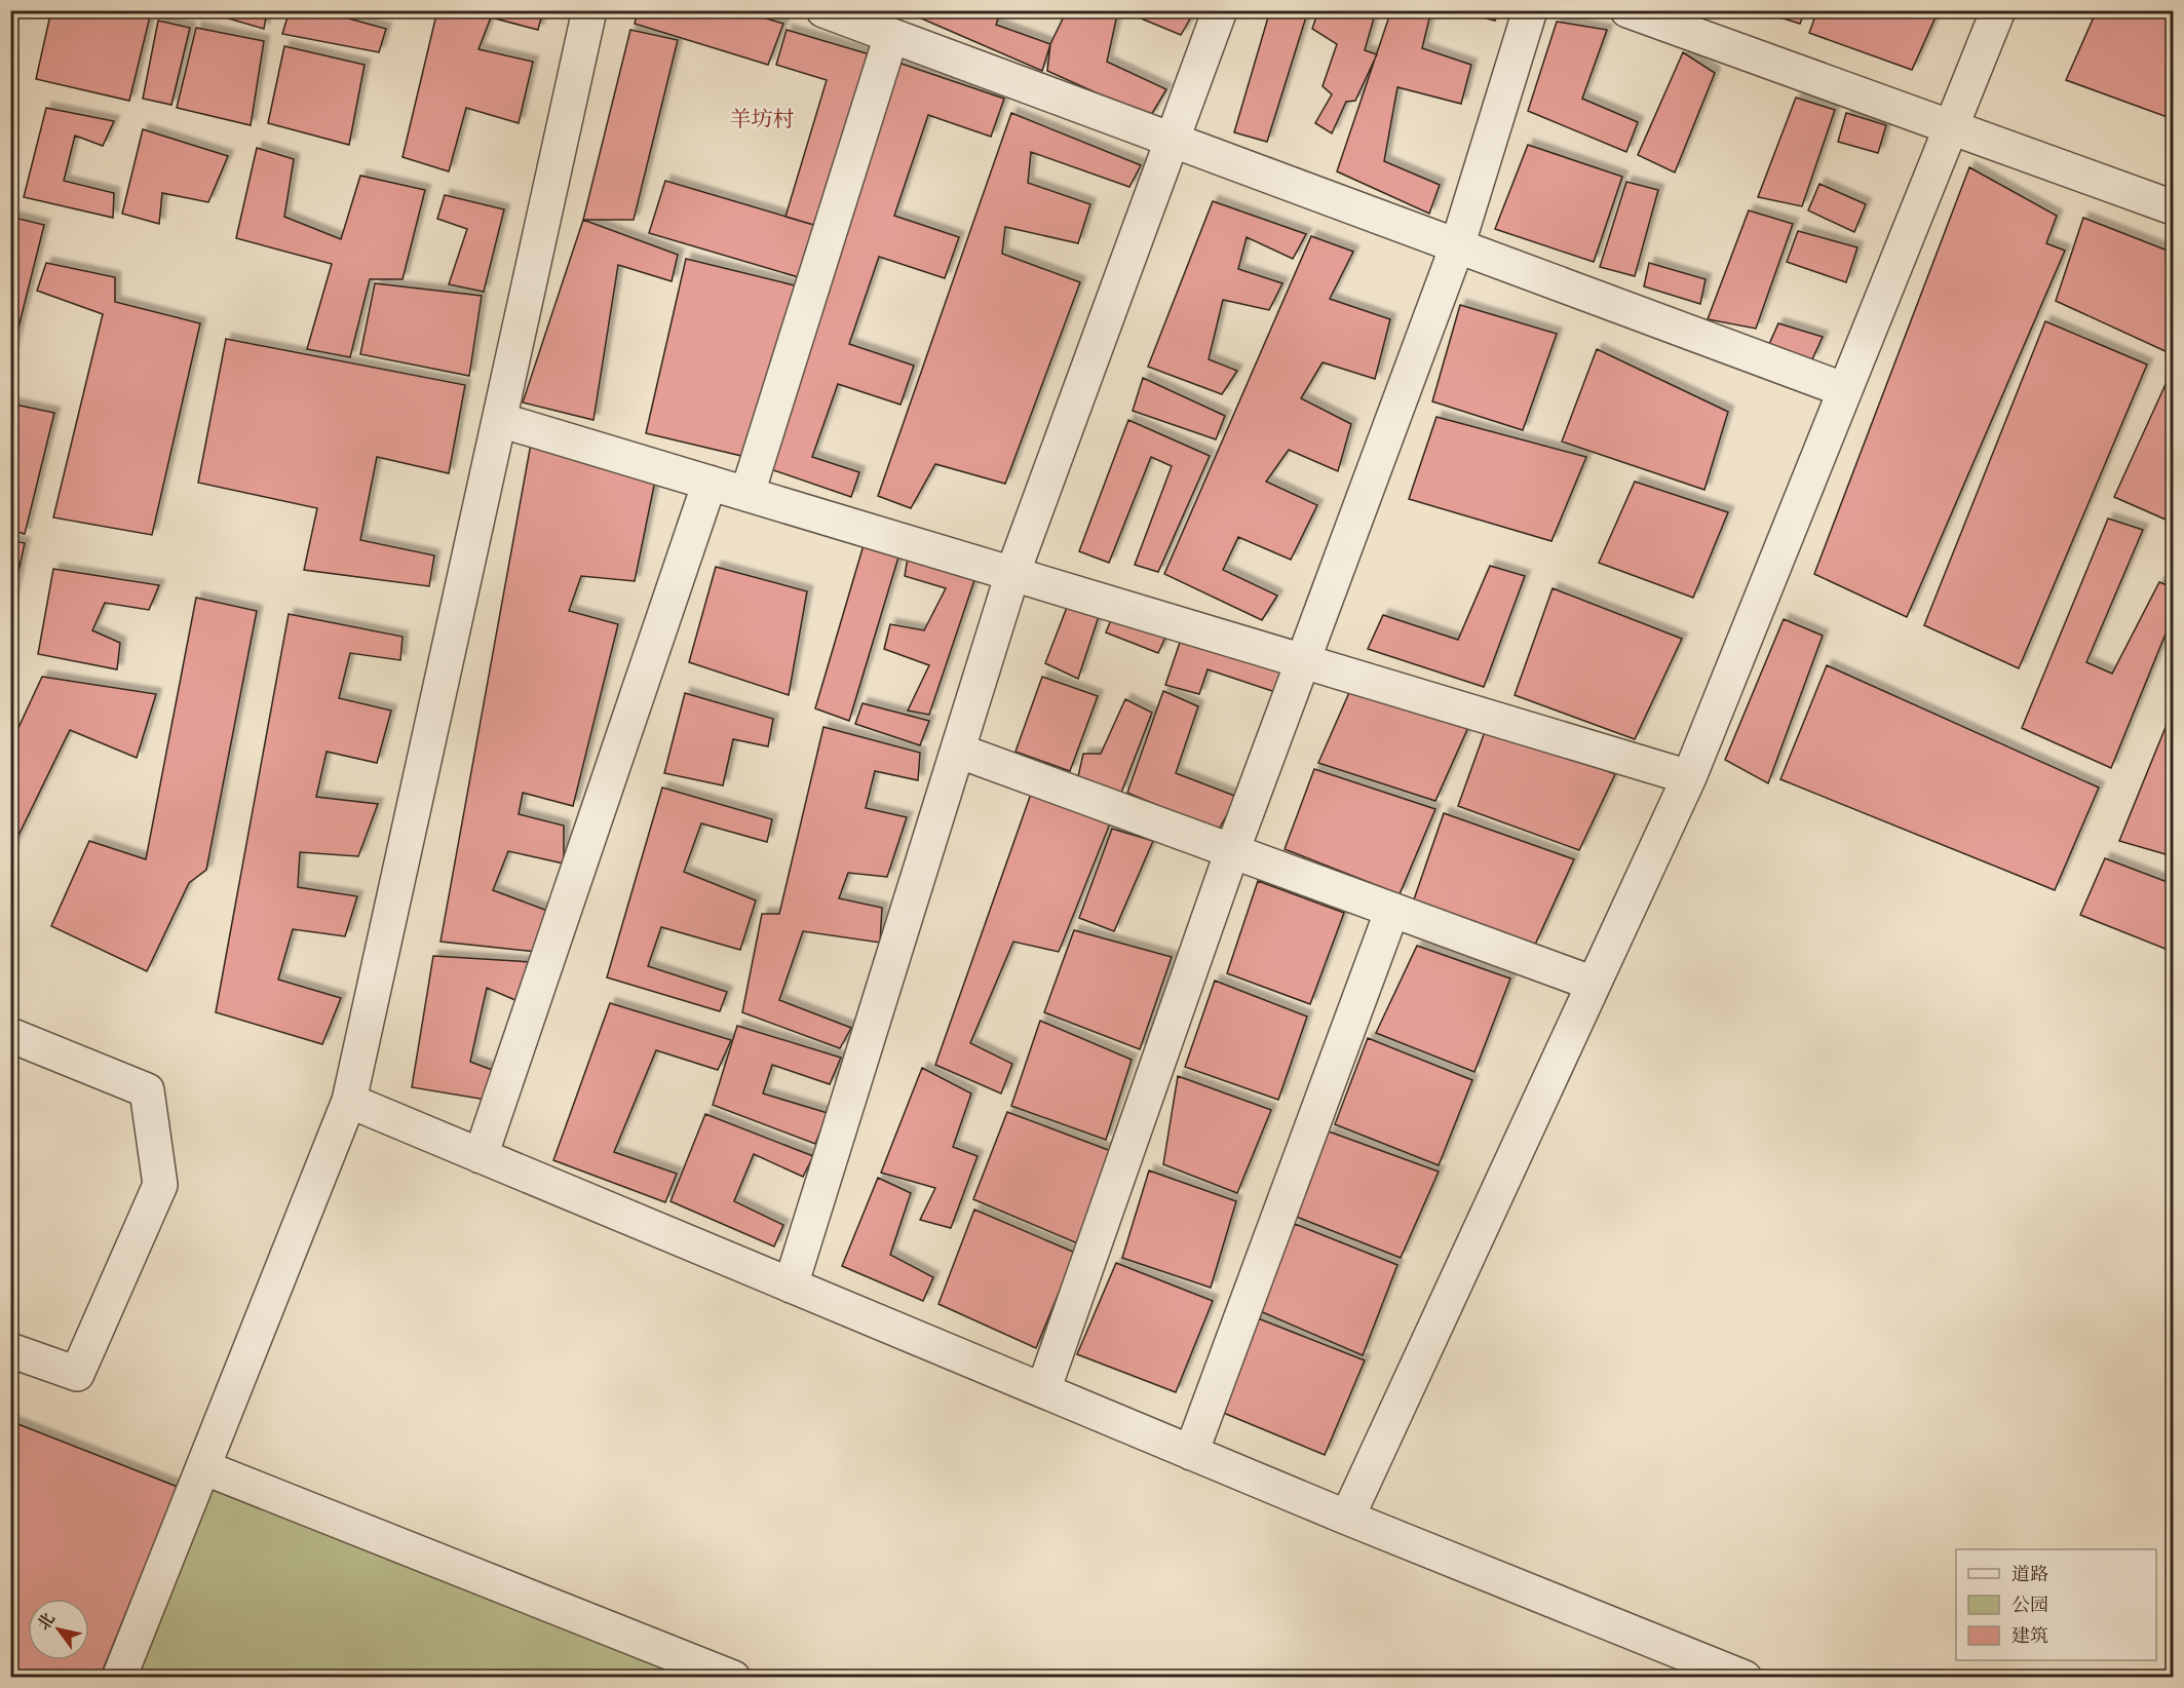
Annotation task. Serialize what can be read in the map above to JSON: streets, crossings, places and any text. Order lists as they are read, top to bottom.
{
  "districts": ["羊坊村"],
  "legend": ["道路", "公园", "建筑"],
  "north": "top left"
}
